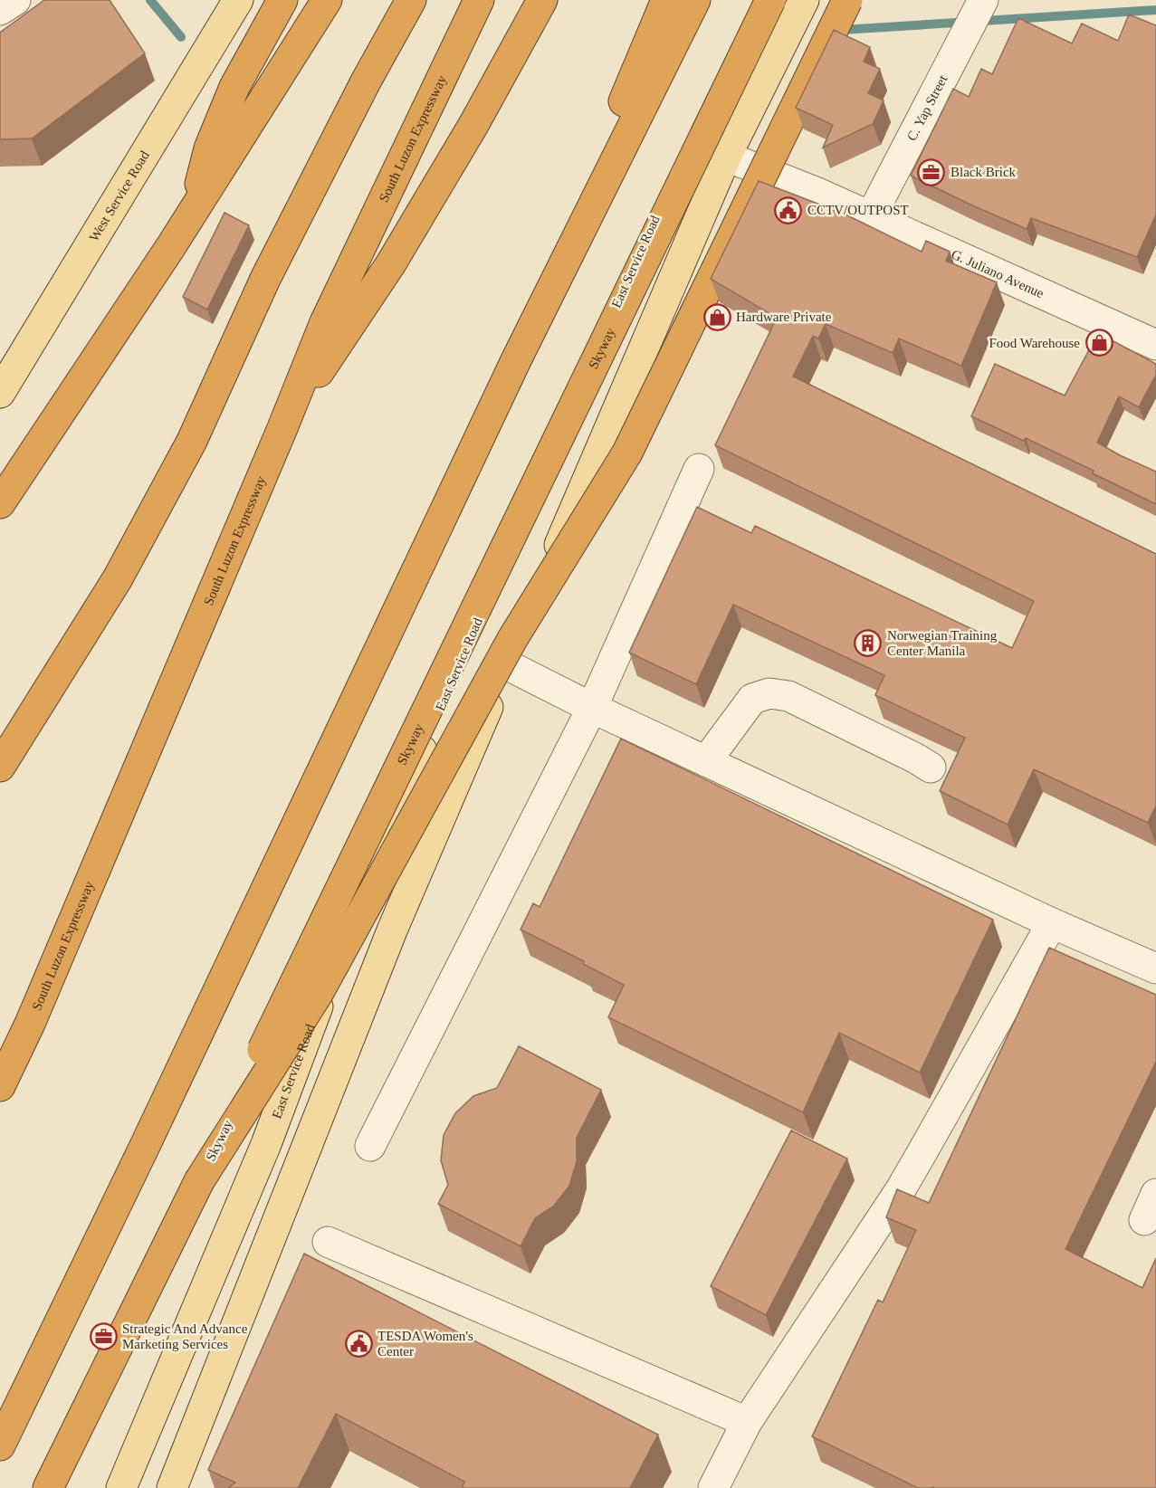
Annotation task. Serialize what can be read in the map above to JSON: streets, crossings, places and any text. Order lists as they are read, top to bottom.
{
  "streets": {
    "highway": ["South Luzon Expressway", "Skyway"],
    "main road": ["West Service Road", "East Service Road"],
    "street": ["C. Yap Street", "G. Juliano Avenue"]
  },
  "crossings": [
    ["C. Yap Street", "G. Juliano Avenue"],
    ["East Service Road", "G. Juliano Avenue"]
  ],
  "places": {
    "office": ["Black Brick", "Strategic And Advance Marketing Services"],
    "public building": ["CCTV/OUTPOST", "TESDA Women's Center"],
    "shop": ["Hardware Private", "Food Warehouse"],
    "building": ["Norwegian Training Center Manila"]
  }
}
